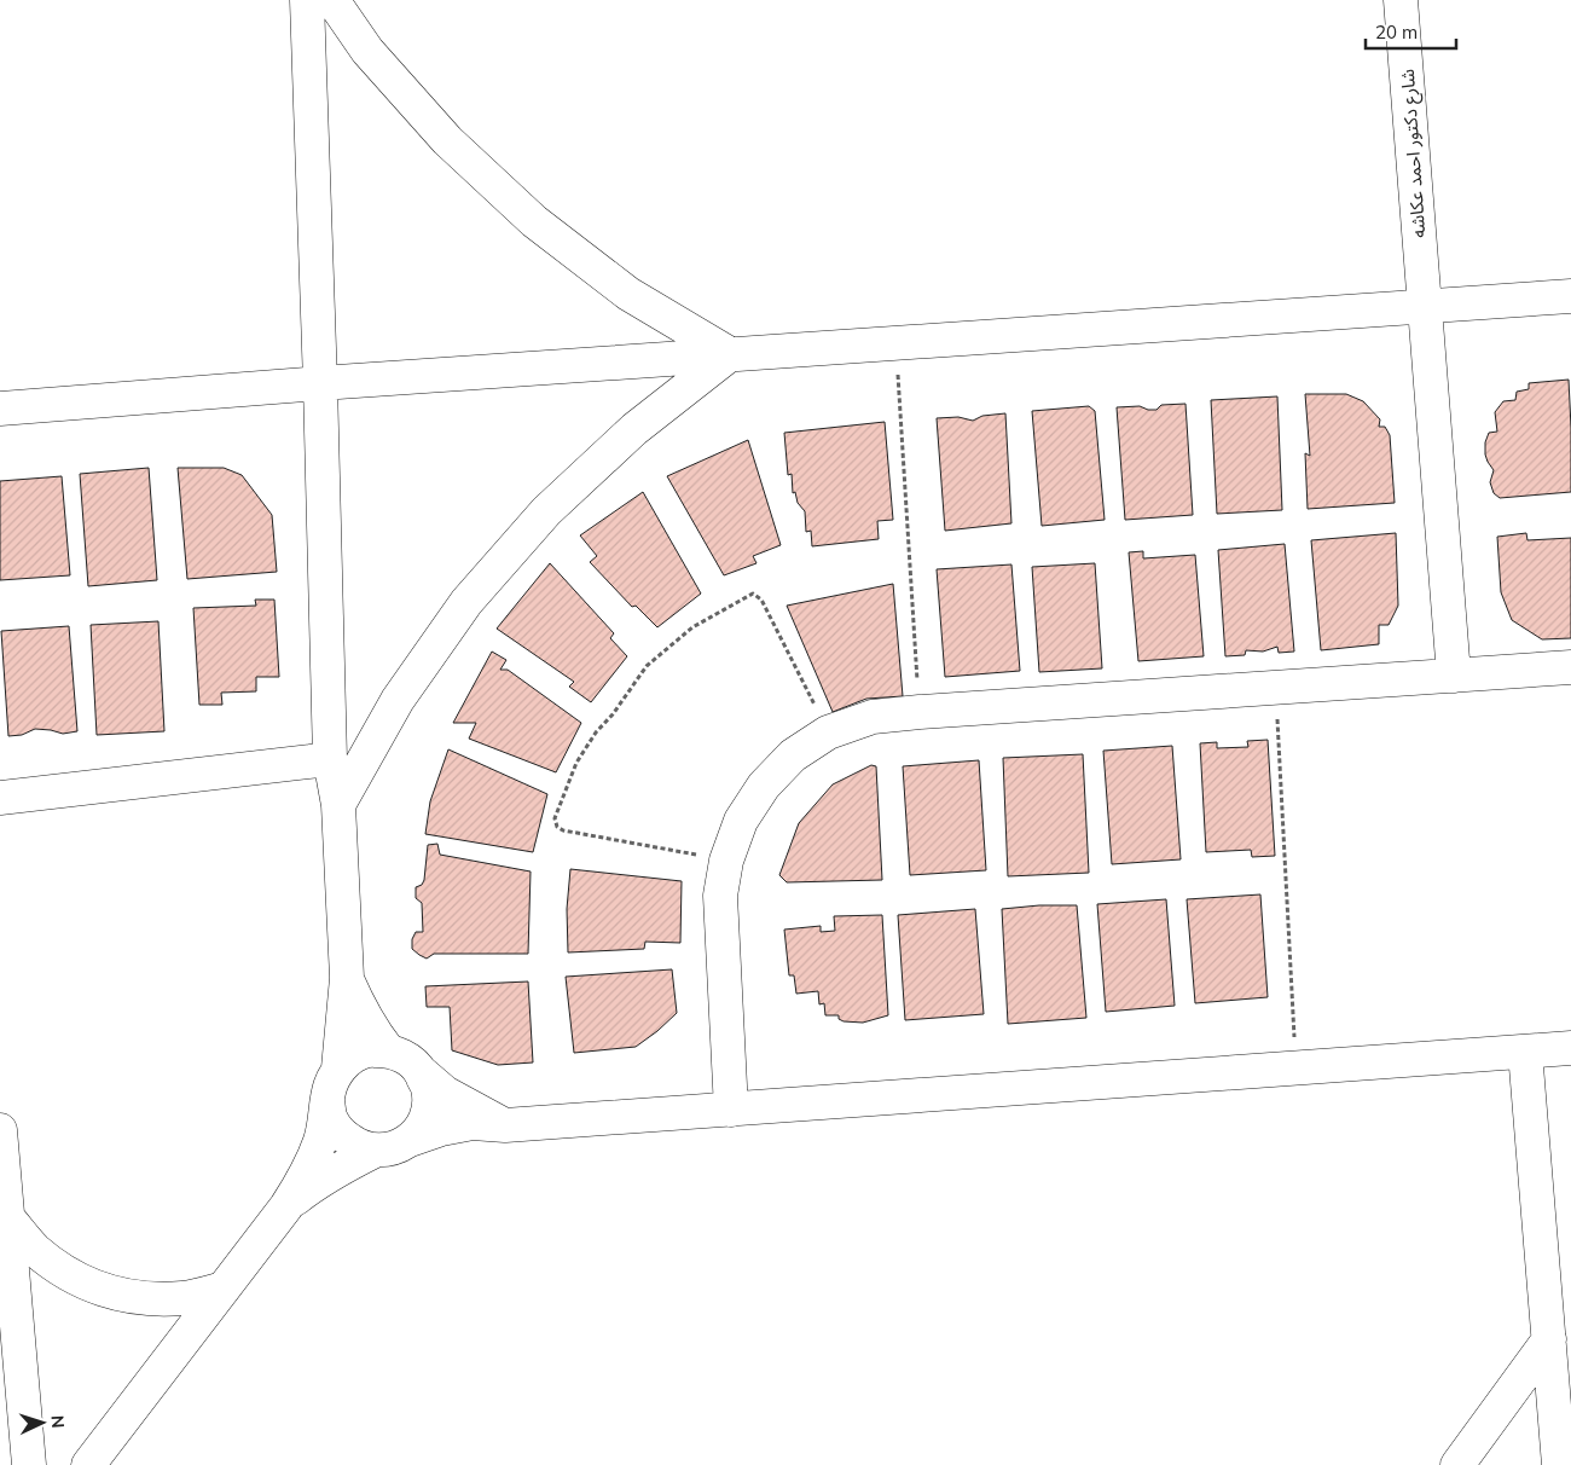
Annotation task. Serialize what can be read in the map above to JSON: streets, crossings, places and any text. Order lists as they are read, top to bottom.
{
  "streets": {
    "street": ["شارع دكتور احمد عكاشه"]
  },
  "scale_bar": "20 m",
  "north": "right"
}
